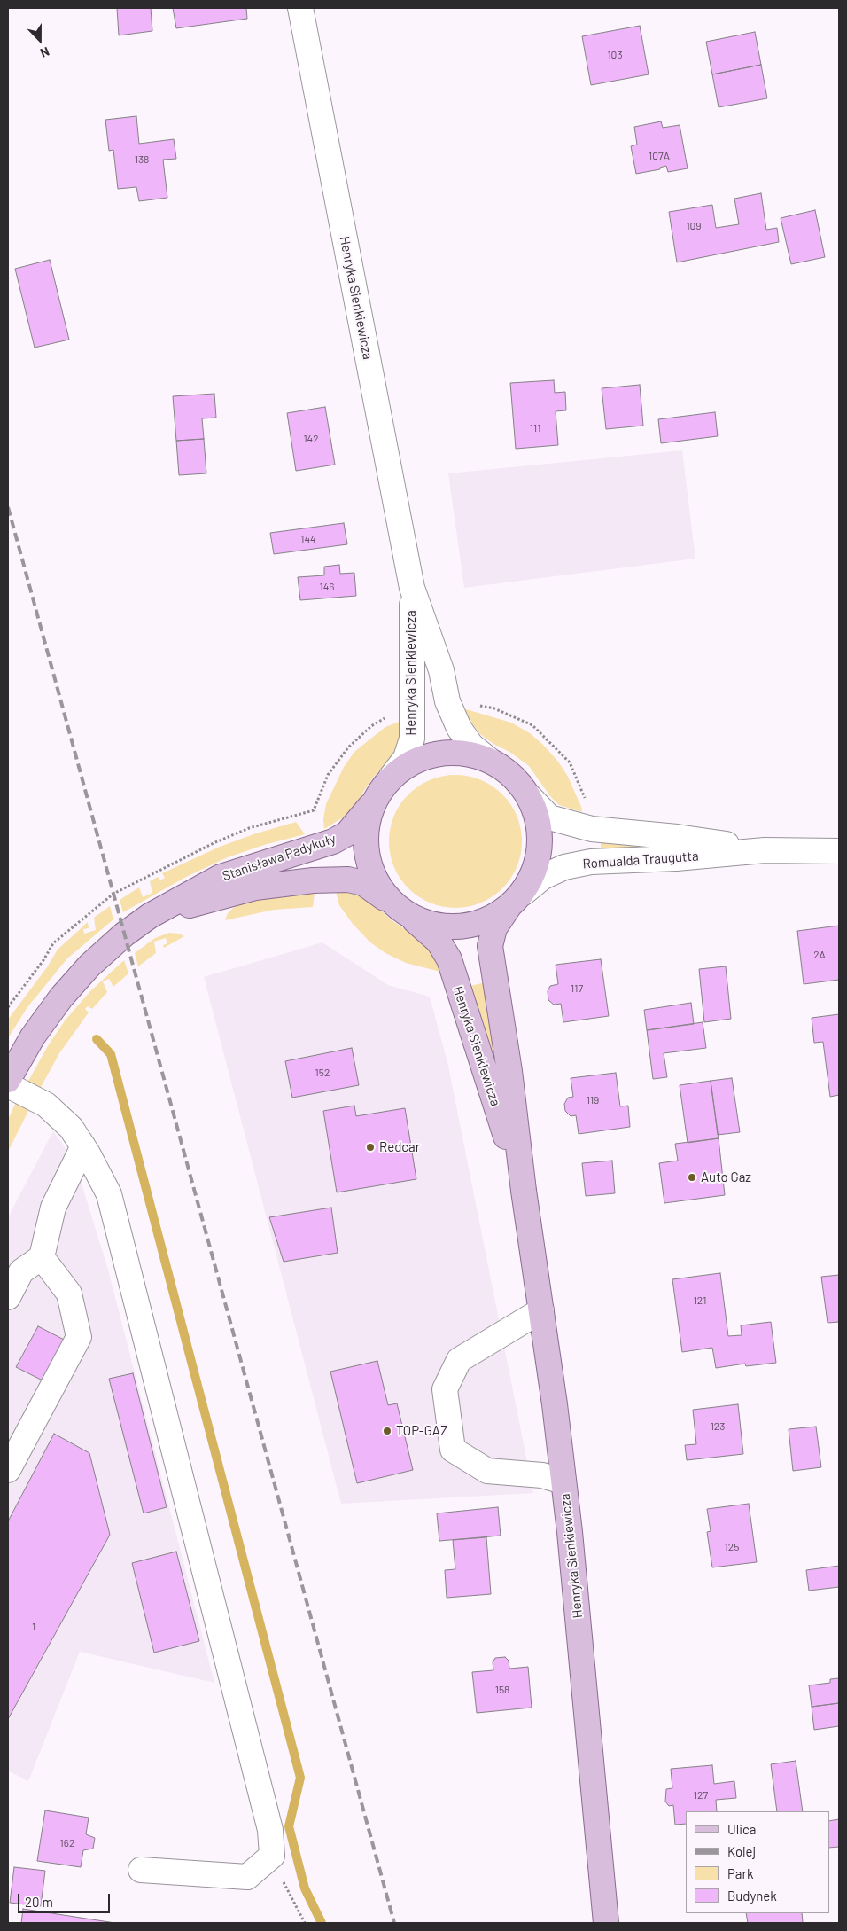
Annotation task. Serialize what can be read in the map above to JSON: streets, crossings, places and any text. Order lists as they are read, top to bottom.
{
  "streets": {
    "main road": ["Henryka Sienkiewicza", "Stanisława Padykuły"],
    "street": ["Romualda Traugutta"]
  },
  "crossings": [
    ["Henryka Sienkiewicza", "Stanisława Padykuły"],
    ["Henryka Sienkiewicza", "Romualda Traugutta"]
  ],
  "places": ["Redcar", "Auto Gaz", "TOP-GAZ"],
  "house_numbers": [
    "103",
    "107A",
    "138",
    "109",
    "111",
    "142",
    "144",
    "146",
    "2A",
    "117",
    "152",
    "119",
    "121",
    "123",
    "125",
    "1",
    "158",
    "127",
    "162"
  ],
  "legend": [
    "Ulica",
    "Kolej",
    "Park",
    "Budynek"
  ],
  "scale_bar": "20 m",
  "north": "bottom"
}
